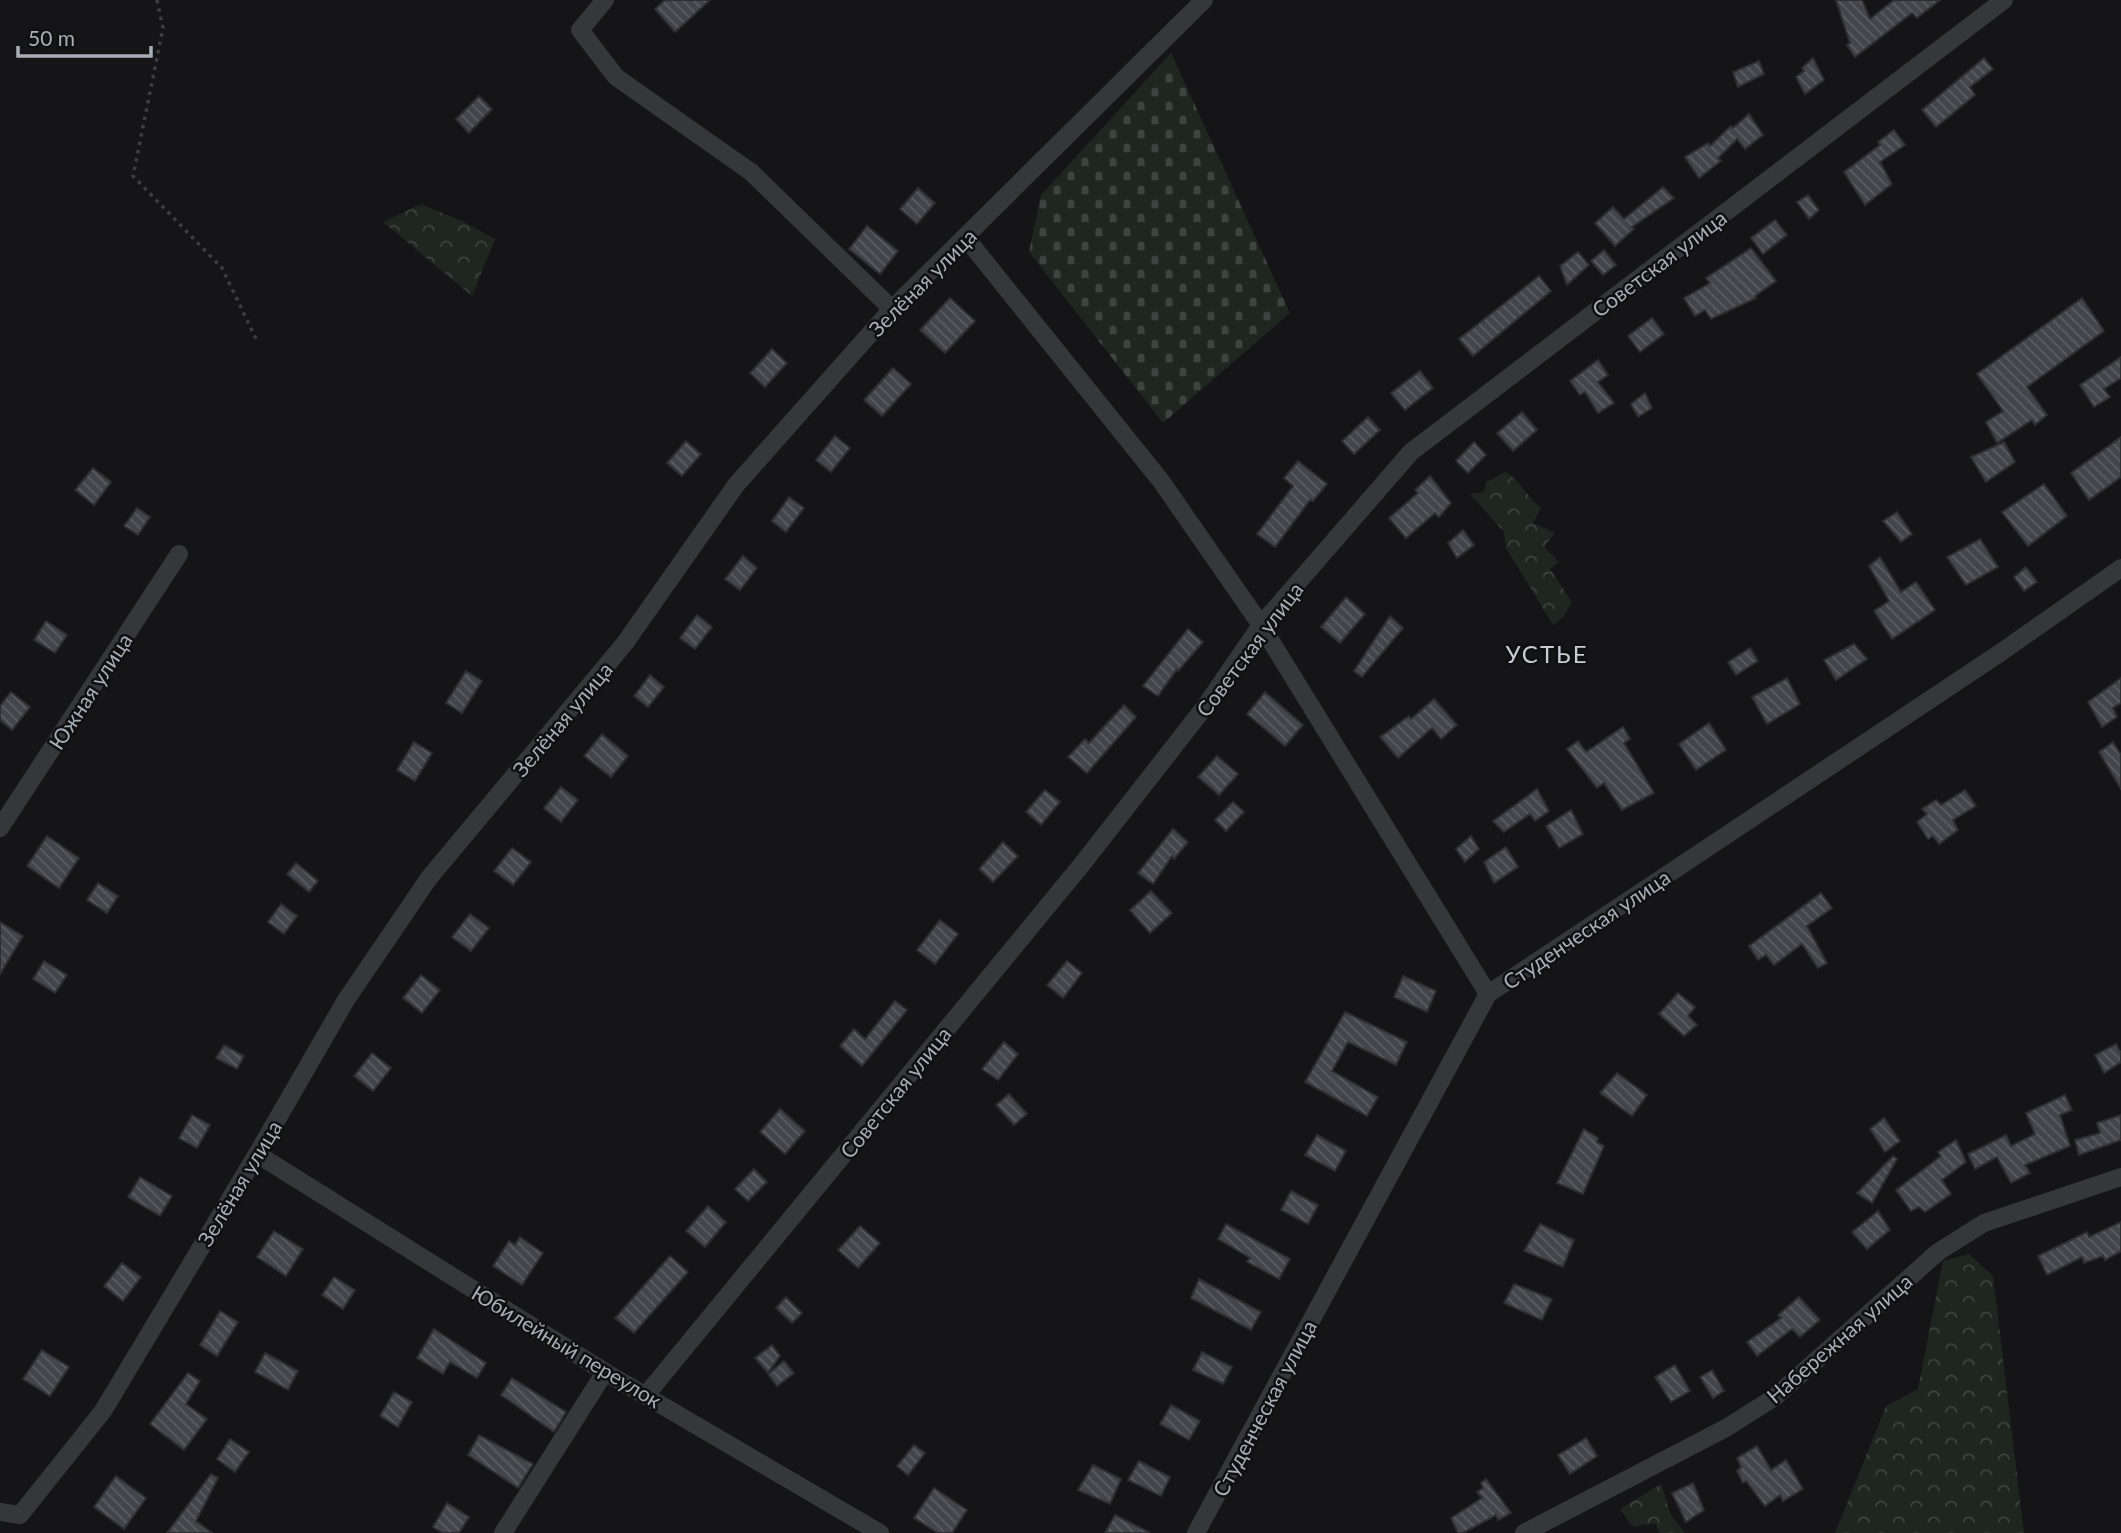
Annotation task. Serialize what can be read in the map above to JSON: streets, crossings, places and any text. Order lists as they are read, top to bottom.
{
  "streets": {
    "street": [
      "Советская улица",
      "Зелёная улица",
      "Южная улица",
      "Студенческая улица",
      "Набережная улица",
      "Юбилейный переулок"
    ]
  },
  "crossings": [
    ["Советская улица", "Юбилейный переулок"],
    ["Зелёная улица", "Юбилейный переулок"]
  ],
  "districts": ["УСТЬЕ"],
  "scale_bar": "50 m"
}
